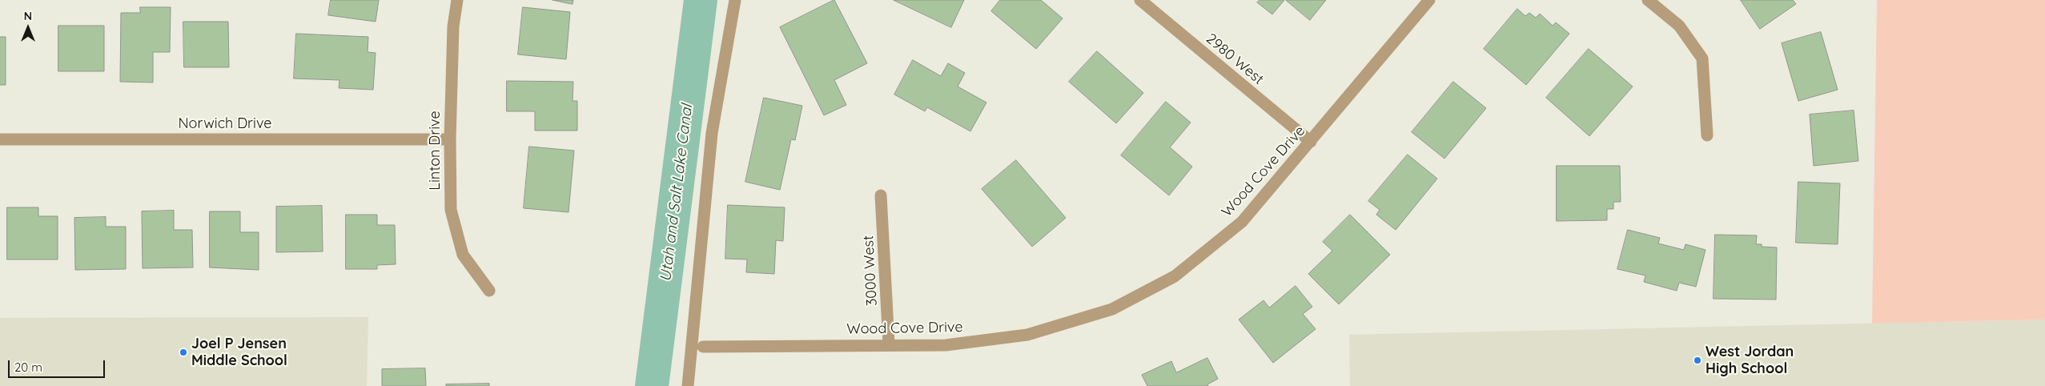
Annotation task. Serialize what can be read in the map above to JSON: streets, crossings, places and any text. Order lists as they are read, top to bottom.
{
  "streets": {
    "street": [
      "2980 West",
      "Norwich Drive",
      "Linton Drive",
      "Wood Cove Drive",
      "3000 West"
    ]
  },
  "crossings": [
    ["2980 West", "Wood Cove Drive"],
    ["Norwich Drive", "Linton Drive"],
    ["Wood Cove Drive", "3000 West"]
  ],
  "water": ["Utah and Salt Lake Canal"],
  "places": ["Joel P Jensen Middle School", "West Jordan High School"],
  "scale_bar": "20 m",
  "north": "top"
}
